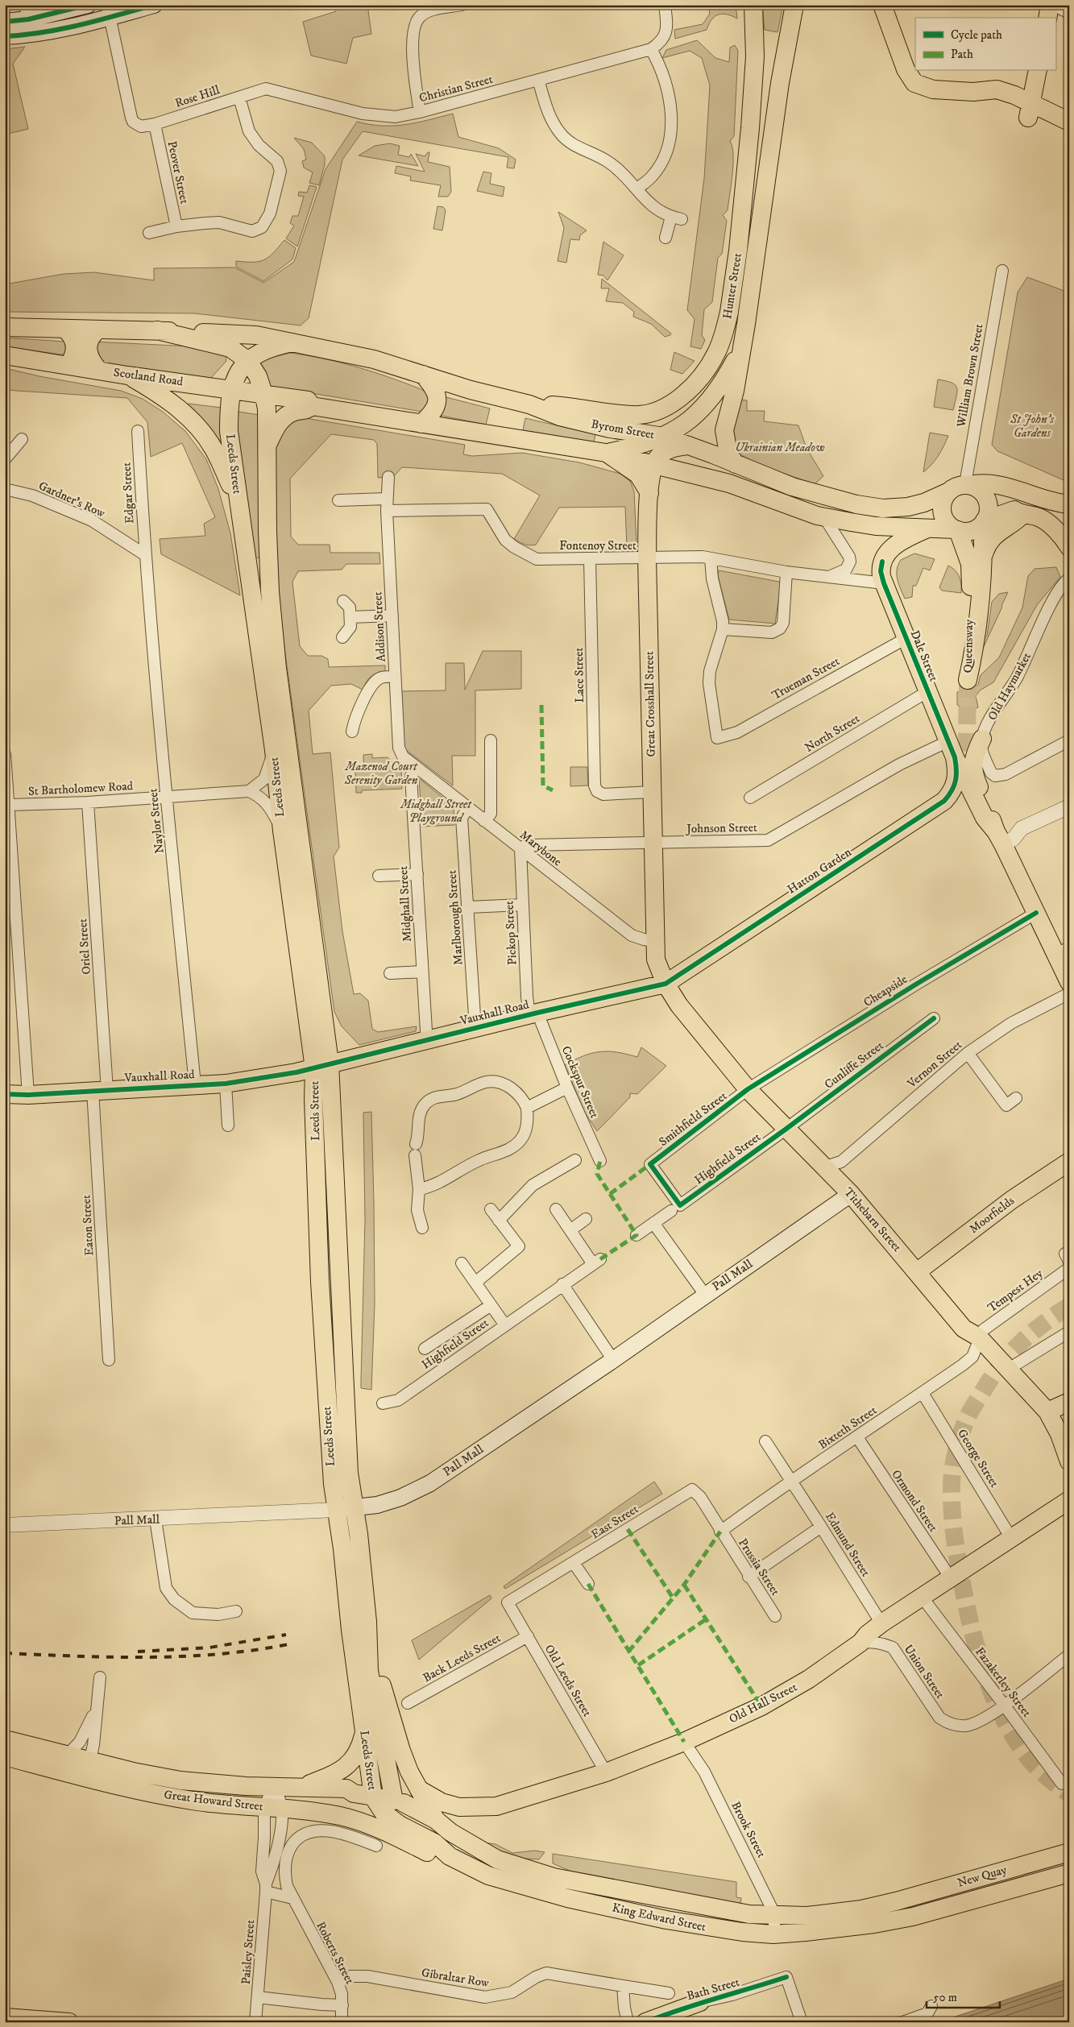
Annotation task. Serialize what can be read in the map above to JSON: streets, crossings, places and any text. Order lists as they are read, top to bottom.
{
  "streets": {
    "main road": [
      "Hunter Street",
      "Scotland Road",
      "Byrom Street",
      "Leeds Street",
      "Queensway",
      "Dale Street",
      "Great Crosshall Street",
      "Hatton Garden",
      "Vauxhall Road",
      "Moorfields",
      "Tithebarn Street",
      "Pall Mall",
      "Old Hall Street",
      "Great Howard Street",
      "New Quay",
      "King Edward Street",
      "Bath Street"
    ],
    "street": [
      "Christian Street",
      "Rose Hill",
      "Peover Street",
      "William Brown Street",
      "Edgar Street",
      "Gardner's Row",
      "Fontenoy Street",
      "Addison Street",
      "Lace Street",
      "Trueman Street",
      "Old Haymarket",
      "North Street",
      "St Bartholomew Road",
      "Naylor Street",
      "Johnson Street",
      "Marybone",
      "Midghall Street",
      "Marlborough Street",
      "Pickop Street",
      "Oriel Street",
      "Cheapside",
      "Vernon Street",
      "Cunliffe Street",
      "Cockspur Street",
      "Smithfield Street",
      "Highfield Street",
      "Eaton Street",
      "Tempest Hey",
      "Bixteth Street",
      "George Street",
      "Ormond Street",
      "East Street",
      "Edmund Street",
      "Prussia Street",
      "Back Leeds Street",
      "Union Street",
      "Old Leeds Street",
      "Fazakerley Street",
      "Brook Street",
      "Paisley Street",
      "Roberts Street",
      "Gibraltar Row"
    ]
  },
  "crossings": [
    ["Christian Street", "Rose Hill"],
    ["Rose Hill", "Peover Street"],
    ["Hunter Street", "Byrom Street"],
    ["William Brown Street", "Byrom Street"],
    ["William Brown Street", "Queensway"],
    ["Scotland Road", "Leeds Street"],
    ["Byrom Street", "Leeds Street"],
    ["Byrom Street", "Queensway"],
    ["Leeds Street", "Vauxhall Road"],
    ["Leeds Street", "Pall Mall"],
    ["Leeds Street", "Old Hall Street"],
    ["Leeds Street", "Great Howard Street"],
    ["Leeds Street", "King Edward Street"],
    ["Edgar Street", "Gardner's Row"],
    ["Edgar Street", "Naylor Street"],
    ["Gardner's Row", "Naylor Street"],
    ["Fontenoy Street", "Addison Street"],
    ["Fontenoy Street", "Dale Street"],
    ["Fontenoy Street", "Lace Street"],
    ["Fontenoy Street", "Great Crosshall Street"],
    ["Addison Street", "Marybone"],
    ["Addison Street", "Midghall Street"],
    ["Dale Street", "Trueman Street"],
    ["Dale Street", "North Street"],
    ["Dale Street", "Johnson Street"],
    ["Dale Street", "Hatton Garden"],
    ["Dale Street", "Cheapside"],
    ["Lace Street", "Great Crosshall Street"],
    ["Great Crosshall Street", "Johnson Street"],
    ["Great Crosshall Street", "Marybone"],
    ["Great Crosshall Street", "Hatton Garden"],
    ["Great Crosshall Street", "Vauxhall Road"],
    ["Great Crosshall Street", "Tithebarn Street"],
    ["St Bartholomew Road", "Naylor Street"],
    ["St Bartholomew Road", "Oriel Street"],
    ["Naylor Street", "Vauxhall Road"],
    ["Johnson Street", "Marybone"],
    ["Johnson Street", "Hatton Garden"],
    ["Johnson Street", "Pickop Street"],
    ["Marybone", "Midghall Street"],
    ["Marybone", "Marlborough Street"],
    ["Marybone", "Pickop Street"],
    ["Hatton Garden", "Vauxhall Road"],
    ["Hatton Garden", "Tithebarn Street"],
    ["Midghall Street", "Vauxhall Road"],
    ["Marlborough Street", "Vauxhall Road"],
    ["Pickop Street", "Vauxhall Road"],
    ["Pickop Street", "Cockspur Street"],
    ["Oriel Street", "Vauxhall Road"],
    ["Oriel Street", "Eaton Street"],
    ["Cheapside", "Smithfield Street"],
    ["Cheapside", "Tithebarn Street"],
    ["Vauxhall Road", "Cockspur Street"],
    ["Vauxhall Road", "Tithebarn Street"],
    ["Vauxhall Road", "Eaton Street"],
    ["Vernon Street", "Tithebarn Street"],
    ["Cunliffe Street", "Highfield Street"],
    ["Cunliffe Street", "Tithebarn Street"],
    ["Smithfield Street", "Highfield Street"],
    ["Smithfield Street", "Tithebarn Street"],
    ["Highfield Street", "Tithebarn Street"],
    ["Moorfields", "Tithebarn Street"],
    ["Tithebarn Street", "Pall Mall"],
    ["Tithebarn Street", "Tempest Hey"],
    ["Tithebarn Street", "Bixteth Street"],
    ["Tempest Hey", "Bixteth Street"],
    ["Bixteth Street", "George Street"],
    ["Bixteth Street", "Ormond Street"],
    ["Bixteth Street", "East Street"],
    ["Bixteth Street", "Edmund Street"],
    ["Bixteth Street", "Prussia Street"],
    ["George Street", "Old Hall Street"],
    ["Ormond Street", "Old Hall Street"],
    ["East Street", "Prussia Street"],
    ["East Street", "Old Leeds Street"],
    ["Edmund Street", "Old Hall Street"],
    ["Back Leeds Street", "Old Leeds Street"],
    ["Union Street", "Fazakerley Street"],
    ["Union Street", "Old Hall Street"],
    ["Old Leeds Street", "Old Hall Street"],
    ["Fazakerley Street", "Old Hall Street"],
    ["Old Hall Street", "Brook Street"],
    ["Old Hall Street", "King Edward Street"],
    ["Great Howard Street", "King Edward Street"],
    ["Great Howard Street", "Paisley Street"],
    ["Brook Street", "King Edward Street"],
    ["New Quay", "King Edward Street"],
    ["Roberts Street", "Gibraltar Row"]
  ],
  "parks": [
    "St John's Gardens",
    "Ukrainian Meadow",
    "Mazenod Court Serenity Garden",
    "Midghall Street Playground"
  ],
  "legend": ["Cycle path", "Path"],
  "scale_bar": "50 m"
}
